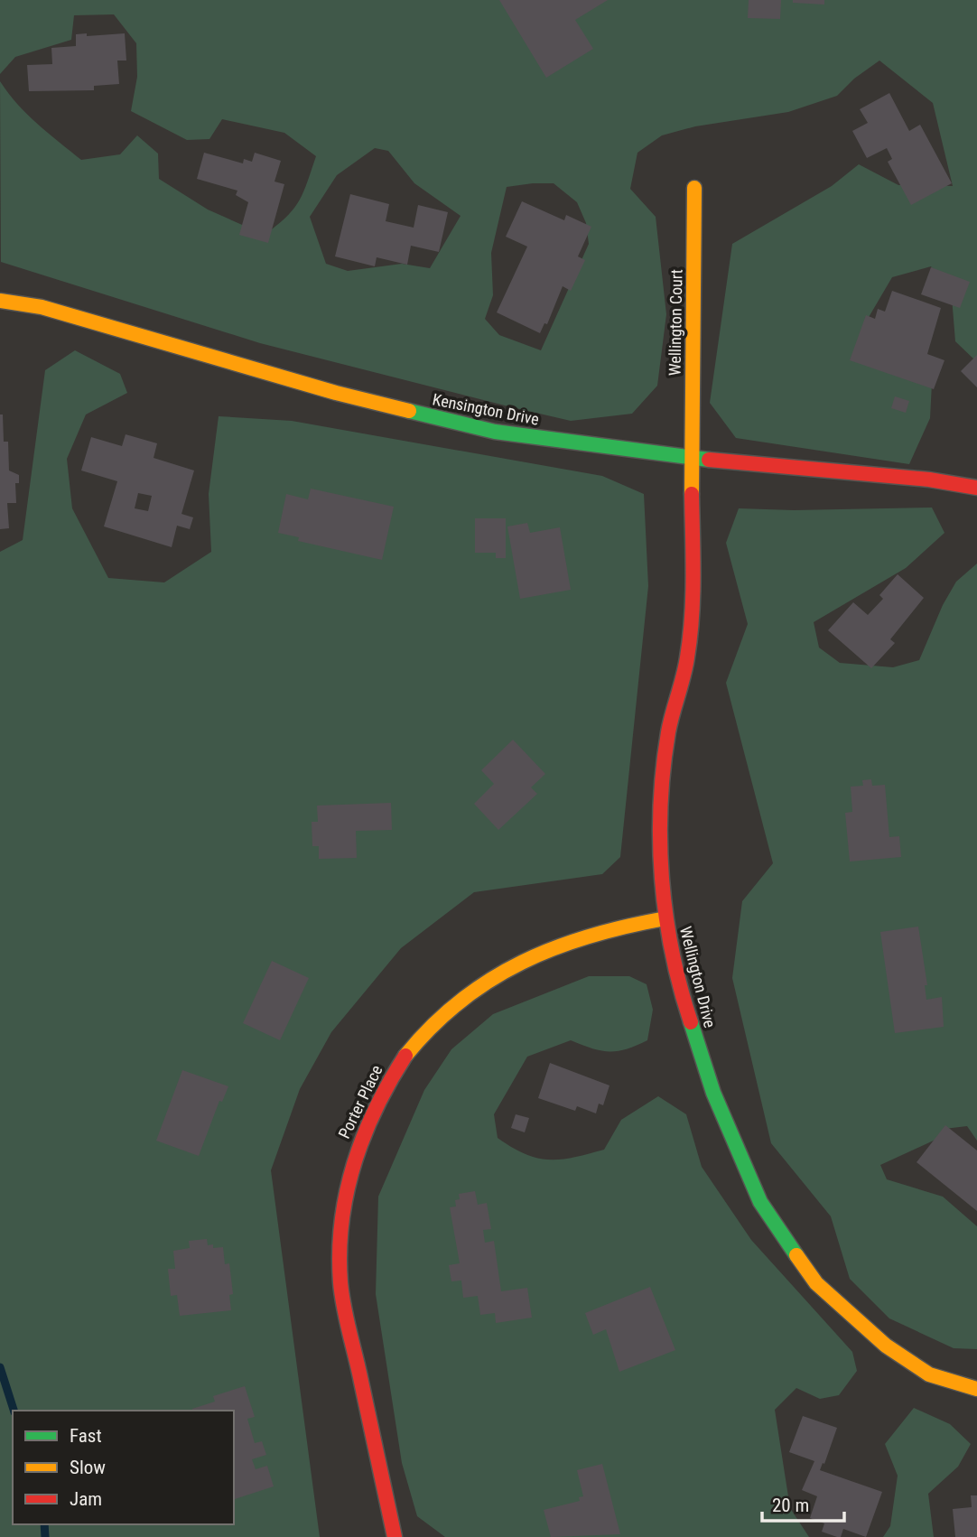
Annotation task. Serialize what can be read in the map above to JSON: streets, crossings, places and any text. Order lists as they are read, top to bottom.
{
  "streets": {
    "street": [
      "Wellington Court",
      "Kensington Drive",
      "Wellington Drive",
      "Porter Place"
    ]
  },
  "crossings": [
    ["Wellington Court", "Kensington Drive"],
    ["Wellington Court", "Wellington Drive"],
    ["Kensington Drive", "Wellington Drive"],
    ["Wellington Drive", "Porter Place"]
  ],
  "legend": ["Fast", "Slow", "Jam"],
  "scale_bar": "20 m"
}
